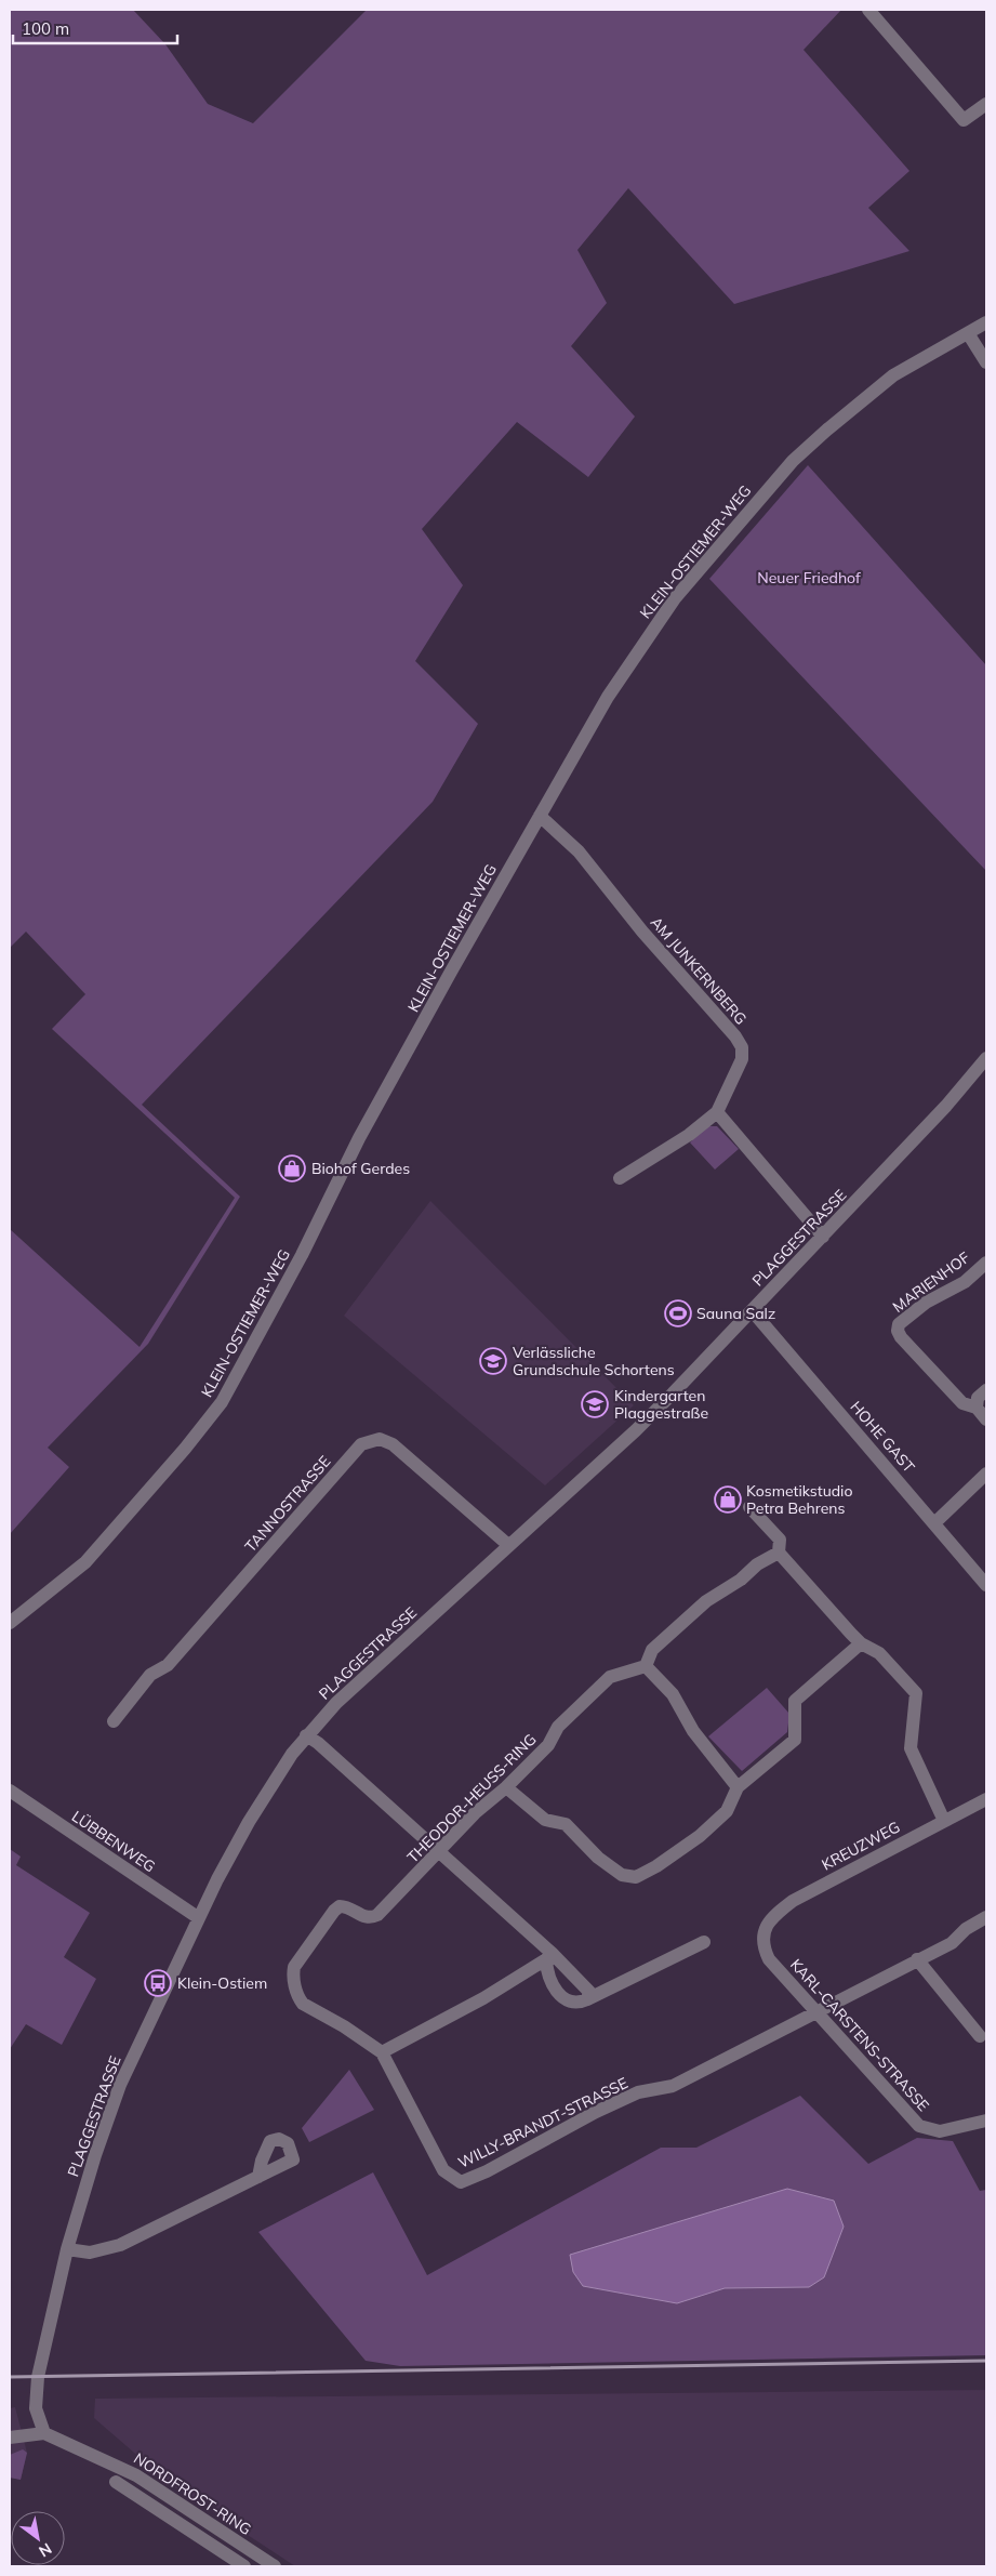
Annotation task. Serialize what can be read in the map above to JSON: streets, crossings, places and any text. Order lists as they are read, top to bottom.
{
  "streets": {
    "street": [
      "KLEIN-OSTIEMER-WEG",
      "AM JUNKERNBERG",
      "PLAGGESTRASSE",
      "MARIENHOF",
      "HOHE GAST",
      "TANNOSTRASSE",
      "THEODOR-HEUSS-RING",
      "LÜBBENWEG",
      "KREUZWEG",
      "KARL-CARSTENS-STRASSE",
      "WILLY-BRANDT-STRASSE",
      "NORDFROST-RING"
    ]
  },
  "crossings": [
    ["KLEIN-OSTIEMER-WEG", "AM JUNKERNBERG"],
    ["PLAGGESTRASSE", "HOHE GAST"],
    ["PLAGGESTRASSE", "TANNOSTRASSE"],
    ["PLAGGESTRASSE", "LÜBBENWEG"],
    ["PLAGGESTRASSE", "NORDFROST-RING"],
    ["THEODOR-HEUSS-RING", "WILLY-BRANDT-STRASSE"],
    ["KREUZWEG", "KARL-CARSTENS-STRASSE"],
    ["KARL-CARSTENS-STRASSE", "WILLY-BRANDT-STRASSE"]
  ],
  "parks": ["Neuer Friedhof"],
  "places": {
    "shop": ["Biohof Gerdes", "Kosmetikstudio Petra Behrens"],
    "sports": ["Sauna Salz"],
    "school or university": ["Verlässliche Grundschule Schortens", "Kindergarten Plaggestraße"],
    "bus stop": ["Klein-Ostiem"]
  },
  "scale_bar": "100 m",
  "north": "bottom right"
}
